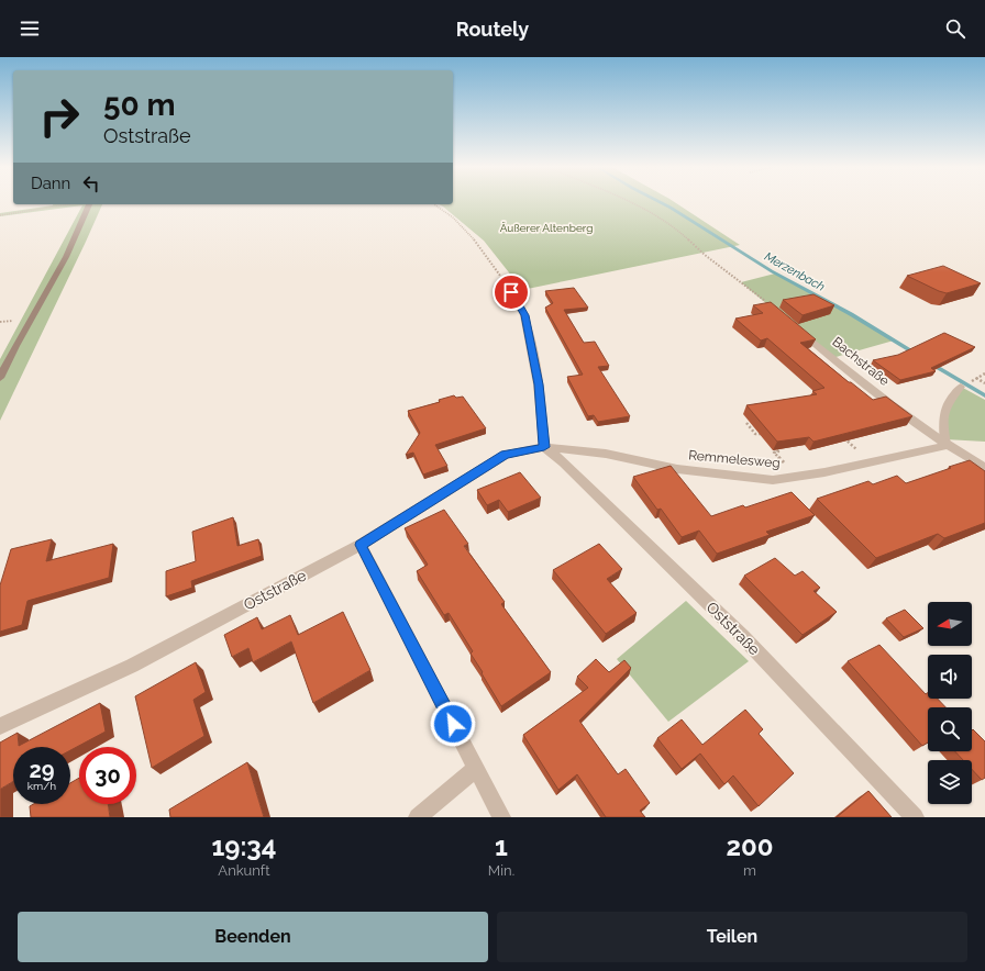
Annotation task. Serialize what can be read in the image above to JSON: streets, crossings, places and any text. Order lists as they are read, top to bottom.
{
  "streets": {
    "street": ["Bachstraße", "Remmelesweg", "Oststraße"]
  },
  "crossings": [
    ["Bachstraße", "Remmelesweg"],
    ["Remmelesweg", "Oststraße"]
  ],
  "water": ["Merzenbach"],
  "parks": ["Äußerer Altenberg"],
  "north": "left",
  "page": {
    "header": "Routely",
    "turn": ["50 m", "Oststraße"],
    "then": "Dann",
    "speed": "29 km/h",
    "limit": "30",
    "eta": [
      "19:34",
      "Ankunft",
      "1",
      "Min.",
      "200",
      "m"
    ],
    "buttons": ["Beenden", "Teilen"]
  }
}
